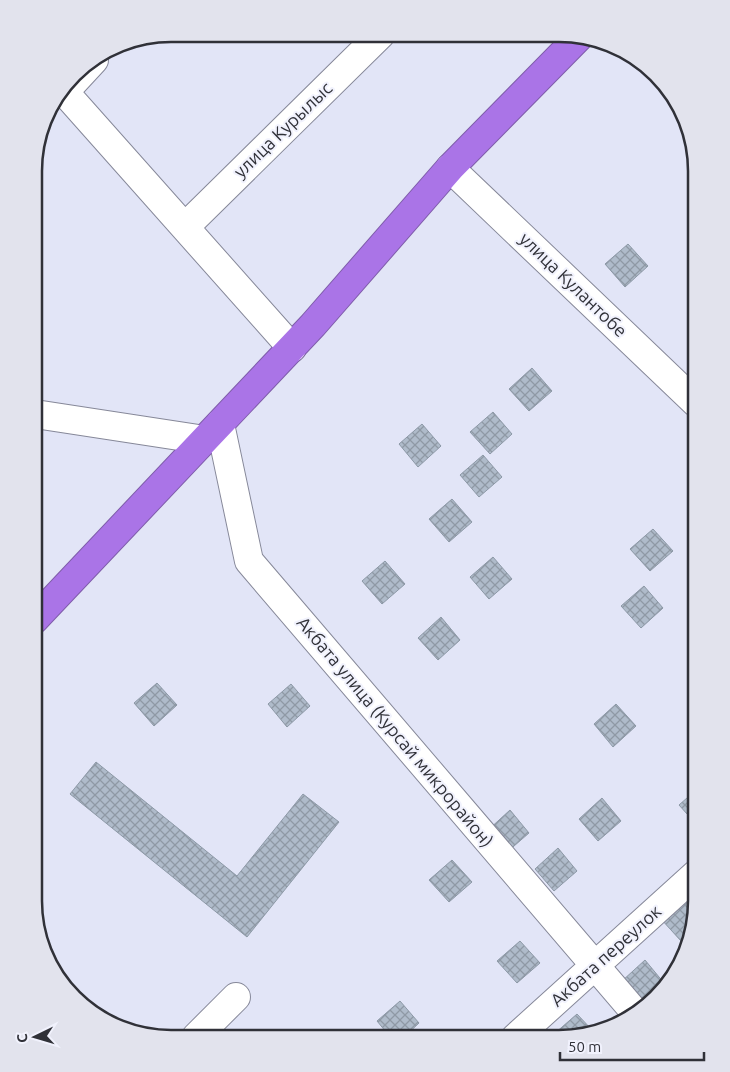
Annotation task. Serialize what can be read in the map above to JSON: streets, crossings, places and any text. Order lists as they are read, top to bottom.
{
  "streets": {
    "street": [
      "улица Курылыс",
      "улица Кулантобе",
      "Акбата улица (Курсай микрорайон)",
      "Акбата переулок"
    ]
  },
  "crossings": [
    ["Акбата улица (Курсай микрорайон)", "Акбата переулок"]
  ],
  "scale_bar": "50 m",
  "north": "left"
}
